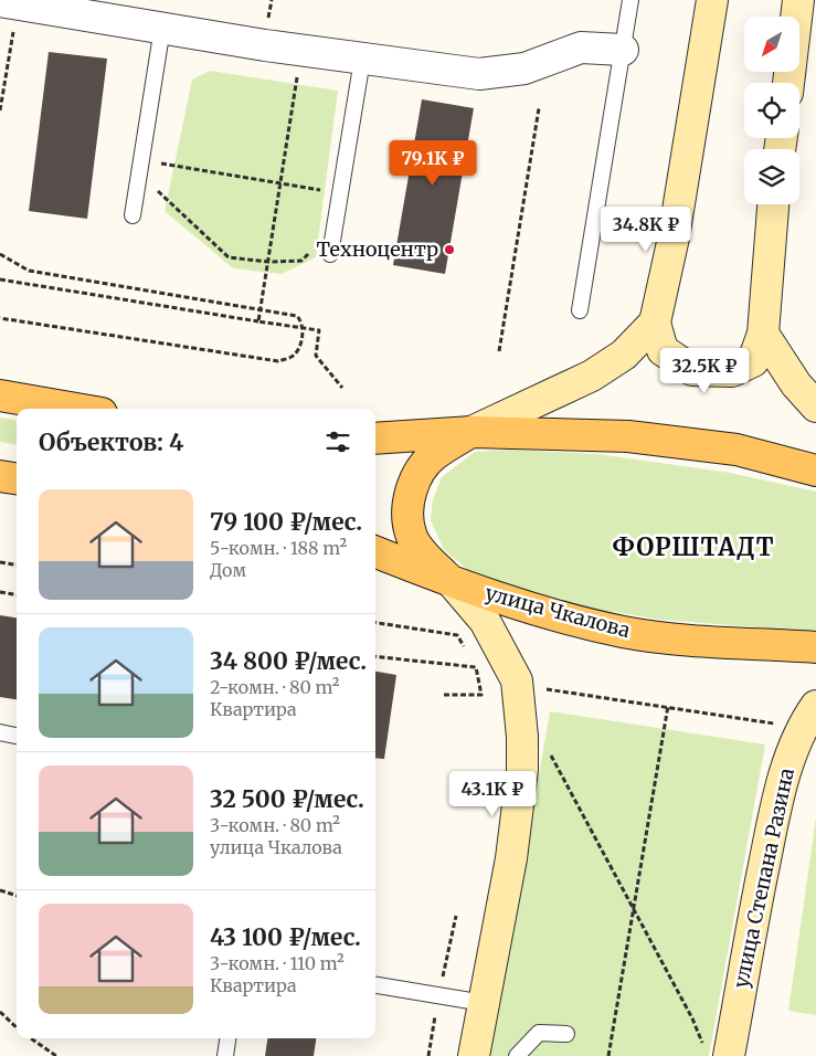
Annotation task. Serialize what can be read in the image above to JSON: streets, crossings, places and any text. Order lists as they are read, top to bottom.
{
  "streets": {
    "main road": ["улица Чкалова", "улица Степана Разина"]
  },
  "districts": ["ФОРШТАДТ"],
  "places": ["Техноцентр"],
  "north": "bottom left",
  "page": {
    "price": [
      "79.1K ₽",
      "34.8K ₽",
      "32.5K ₽",
      "43.1K ₽"
    ],
    "heading": "Объектов: 4",
    "list": [
      {
        "name": "79 100 ₽/мес.",
        "note": "5-комн. · 188 m² · Дом"
      },
      {
        "name": "34 800 ₽/мес.",
        "note": "2-комн. · 80 m² · Квартира"
      },
      {
        "name": "32 500 ₽/мес.",
        "note": "3-комн. · 80 m² · улица Чкалова"
      },
      {
        "name": "43 100 ₽/мес.",
        "note": "3-комн. · 110 m² · Квартира"
      }
    ]
  }
}
